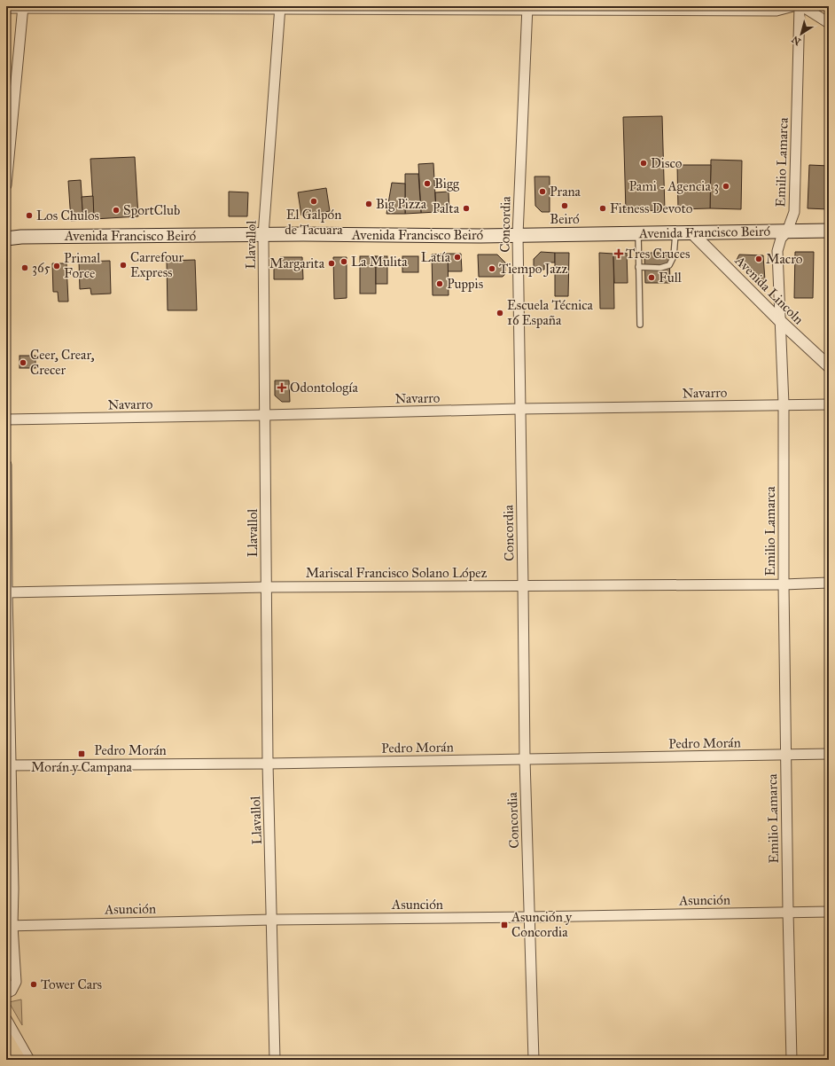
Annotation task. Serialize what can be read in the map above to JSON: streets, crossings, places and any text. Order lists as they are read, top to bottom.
{
  "streets": {
    "main road": ["Avenida Francisco Beiró"],
    "street": [
      "Emilio Lamarca",
      "Concordia",
      "Llavallol",
      "Avenida Lincoln",
      "Navarro",
      "Mariscal Francisco Solano López",
      "Pedro Morán",
      "Asunción"
    ]
  },
  "crossings": [
    ["Emilio Lamarca", "Avenida Francisco Beiró"],
    ["Emilio Lamarca", "Avenida Lincoln"],
    ["Emilio Lamarca", "Navarro"],
    ["Emilio Lamarca", "Mariscal Francisco Solano López"],
    ["Emilio Lamarca", "Pedro Morán"],
    ["Emilio Lamarca", "Asunción"],
    ["Concordia", "Avenida Francisco Beiró"],
    ["Concordia", "Navarro"],
    ["Concordia", "Mariscal Francisco Solano López"],
    ["Concordia", "Pedro Morán"],
    ["Concordia", "Asunción"],
    ["Avenida Francisco Beiró", "Llavallol"],
    ["Avenida Francisco Beiró", "Avenida Lincoln"],
    ["Llavallol", "Navarro"],
    ["Llavallol", "Mariscal Francisco Solano López"],
    ["Llavallol", "Pedro Morán"],
    ["Llavallol", "Asunción"]
  ],
  "places": {
    "other": [
      "Disco",
      "Bigg",
      "Pami - Agencia 3",
      "Prana",
      "El Galpón de Tacuara",
      "Big Pizza",
      "Beiró",
      "Palta",
      "Fitness Devoto",
      "SportClub",
      "Los Chulos",
      "Latía",
      "Macro",
      "La Mulita",
      "Margarita",
      "Carrefour Express",
      "Primal Force",
      "365",
      "Tiempo Jazz",
      "Full",
      "Puppis",
      "Escuela Técnica 16 España",
      "Ceer, Crear, Crecer",
      "Tower Cars"
    ],
    "health": ["Tres Cruces", "Odontología"],
    "transit": ["Morán y Campana", "Asunción y Concordia"]
  },
  "north": "bottom left"
}
